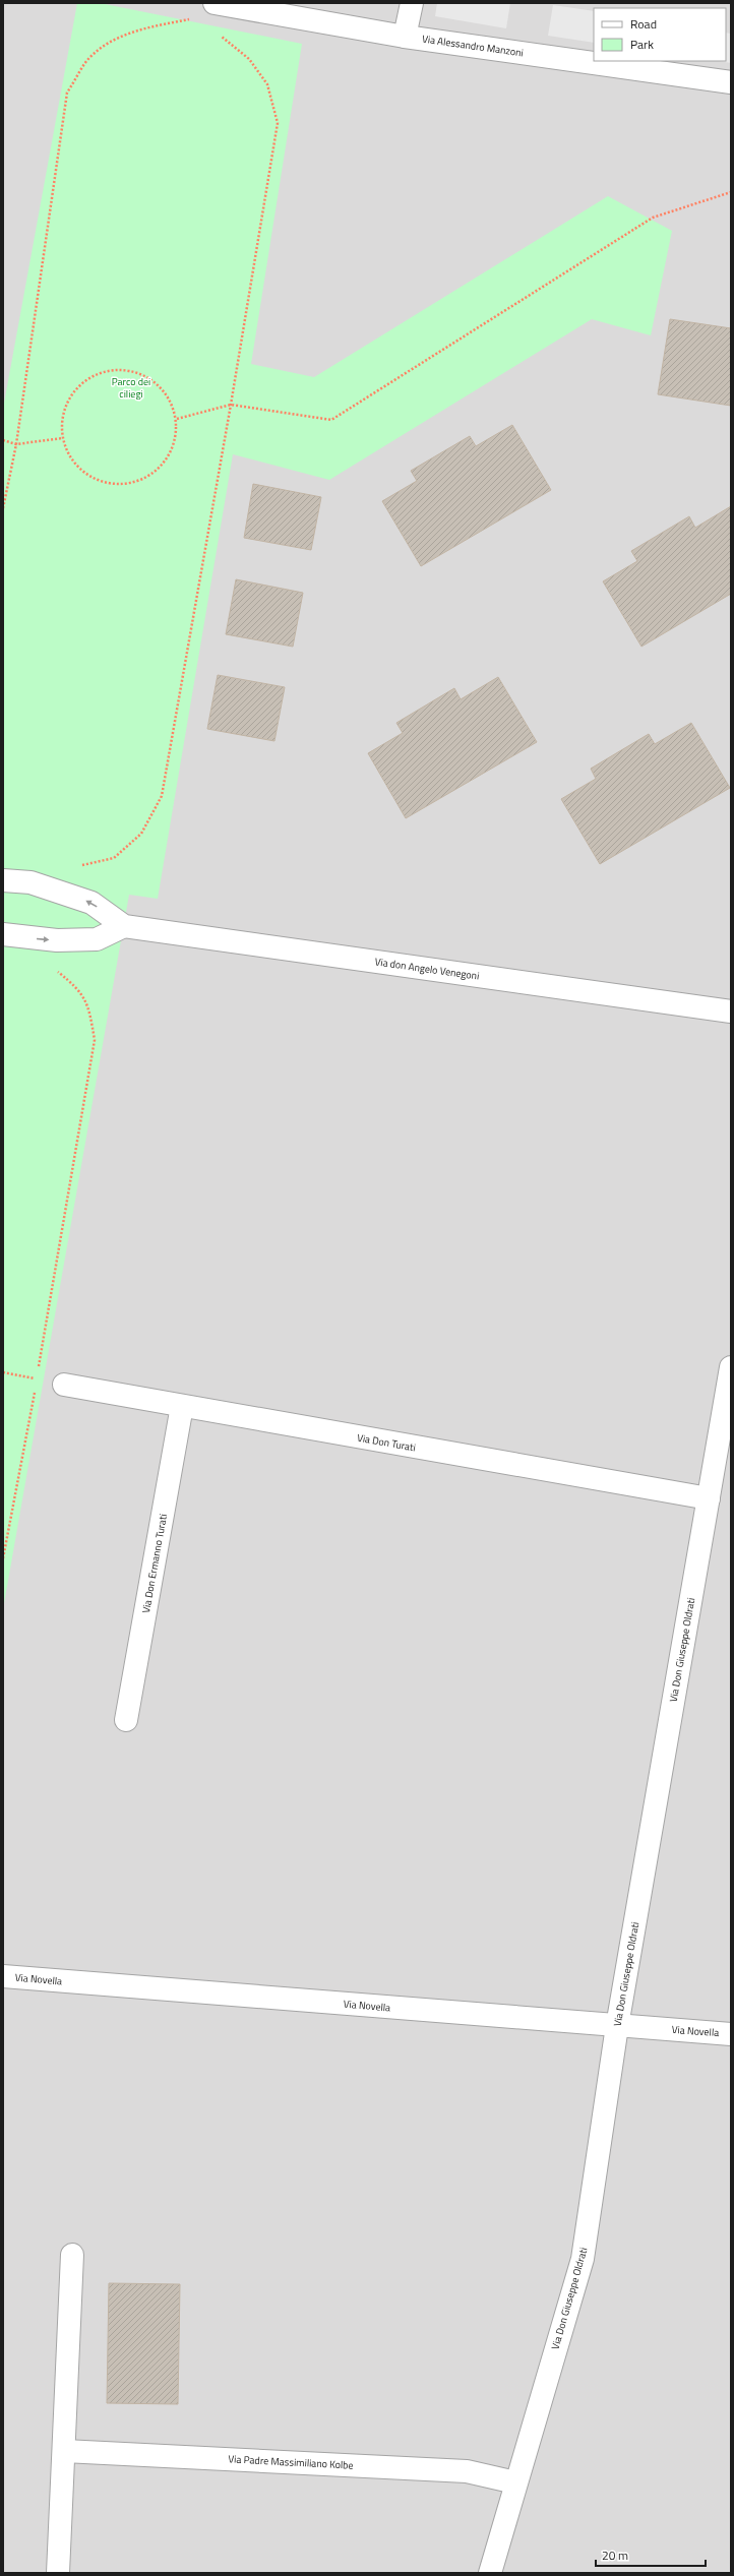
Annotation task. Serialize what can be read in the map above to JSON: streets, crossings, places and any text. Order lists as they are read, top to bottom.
{
  "streets": {
    "street": [
      "Via Alessandro Manzoni",
      "Via don Angelo Venegoni",
      "Via Don Turati",
      "Via Don Ermanno Turati",
      "Via Don Giuseppe Oldrati",
      "Via Novella",
      "Via Padre Massimiliano Kolbe"
    ]
  },
  "crossings": [
    ["Via Don Turati", "Via Don Ermanno Turati"],
    ["Via Don Turati", "Via Don Giuseppe Oldrati"],
    ["Via Don Giuseppe Oldrati", "Via Novella"],
    ["Via Don Giuseppe Oldrati", "Via Padre Massimiliano Kolbe"]
  ],
  "parks": ["Parco dei ciliegi"],
  "legend": ["Road", "Park"],
  "scale_bar": "20 m"
}
